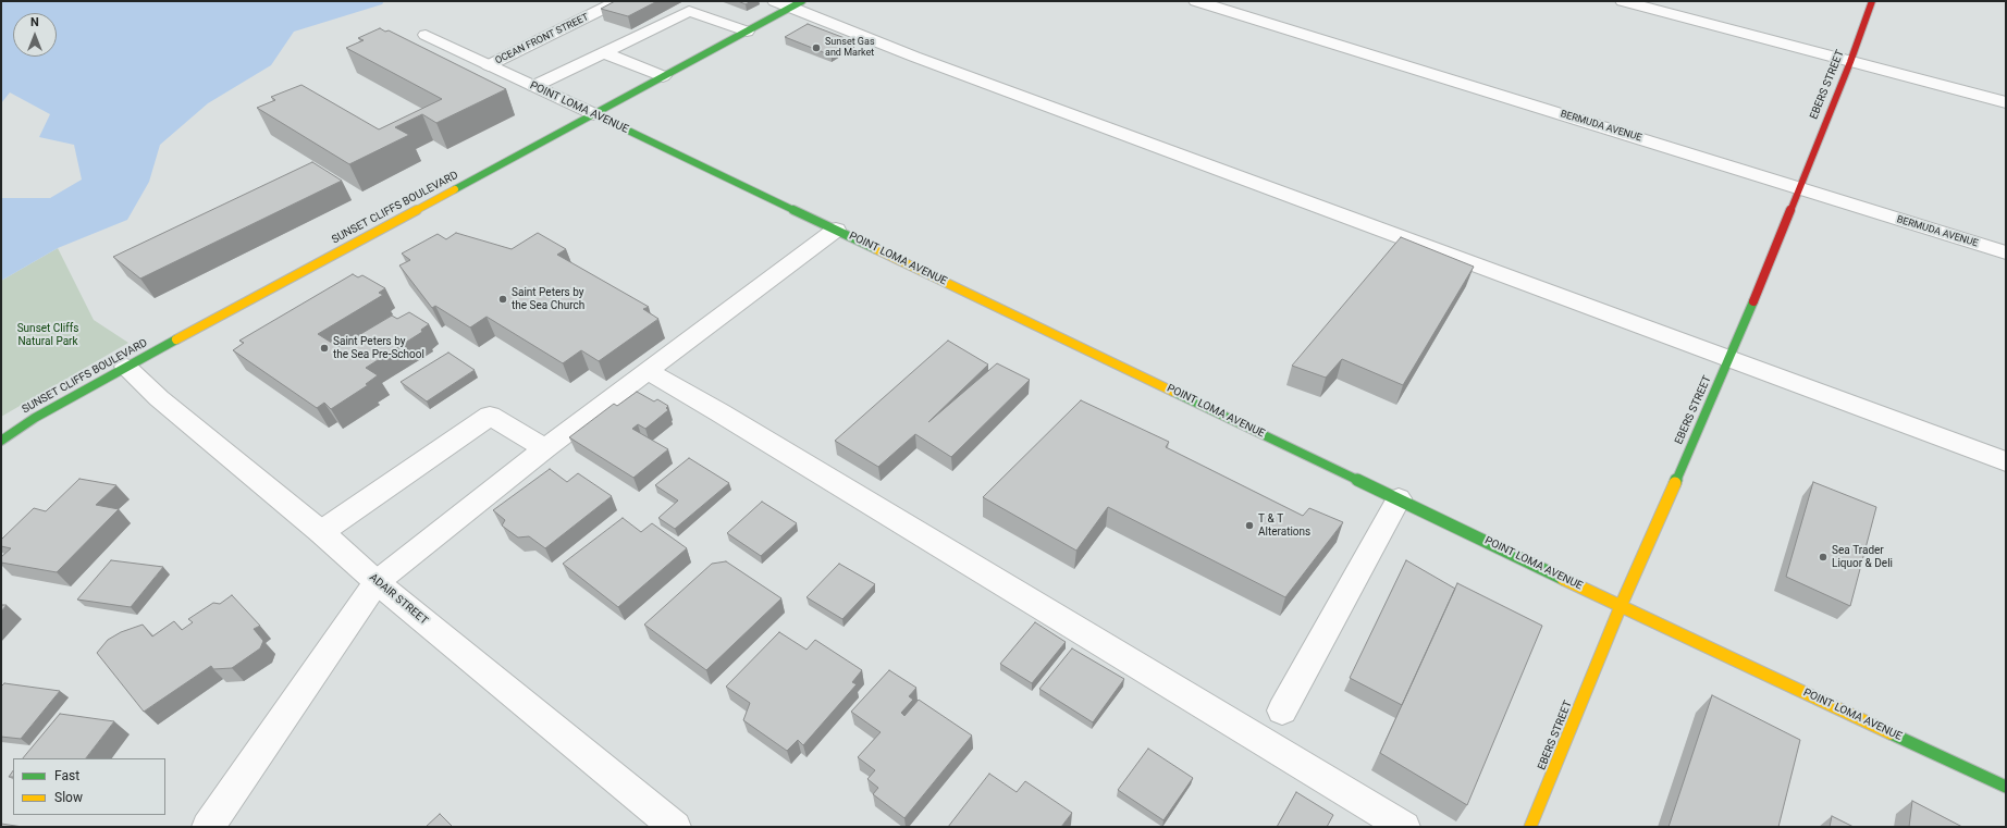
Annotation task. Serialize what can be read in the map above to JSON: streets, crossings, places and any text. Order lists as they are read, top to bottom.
{
  "streets": {
    "street": [
      "OCEAN FRONT STREET",
      "EBERS STREET",
      "POINT LOMA AVENUE",
      "BERMUDA AVENUE",
      "SUNSET CLIFFS BOULEVARD",
      "ADAIR STREET"
    ]
  },
  "crossings": [
    ["OCEAN FRONT STREET", "POINT LOMA AVENUE"],
    ["EBERS STREET", "POINT LOMA AVENUE"],
    ["EBERS STREET", "BERMUDA AVENUE"],
    ["POINT LOMA AVENUE", "SUNSET CLIFFS BOULEVARD"],
    ["SUNSET CLIFFS BOULEVARD", "ADAIR STREET"]
  ],
  "parks": ["Sunset Cliffs Natural Park"],
  "places": [
    "Sunset Gas and Market",
    "Saint Peters by the Sea Church",
    "Saint Peters by the Sea Pre-School",
    "T & T Alterations",
    "Sea Trader Liquor & Deli"
  ],
  "legend": ["Fast", "Slow"],
  "north": "top"
}
